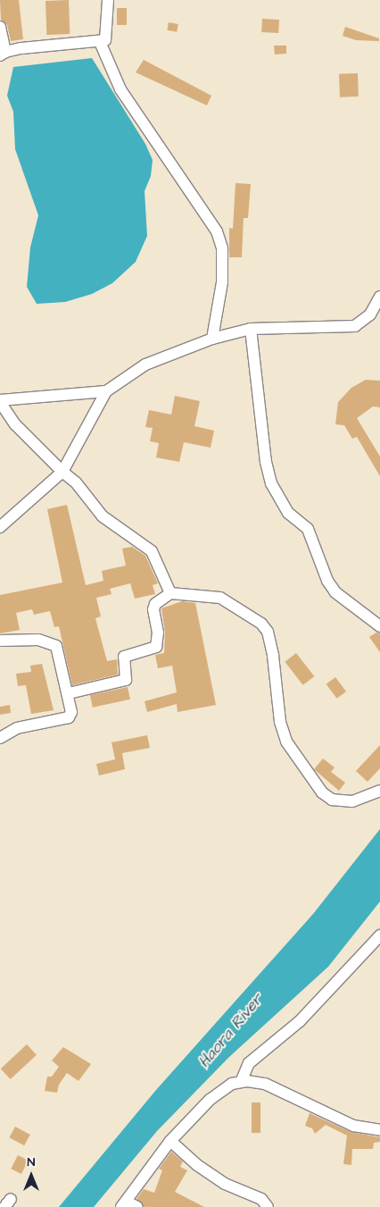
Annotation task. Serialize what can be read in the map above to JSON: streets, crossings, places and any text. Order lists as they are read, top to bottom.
{
  "water": ["Haora River"],
  "north": "top"
}
